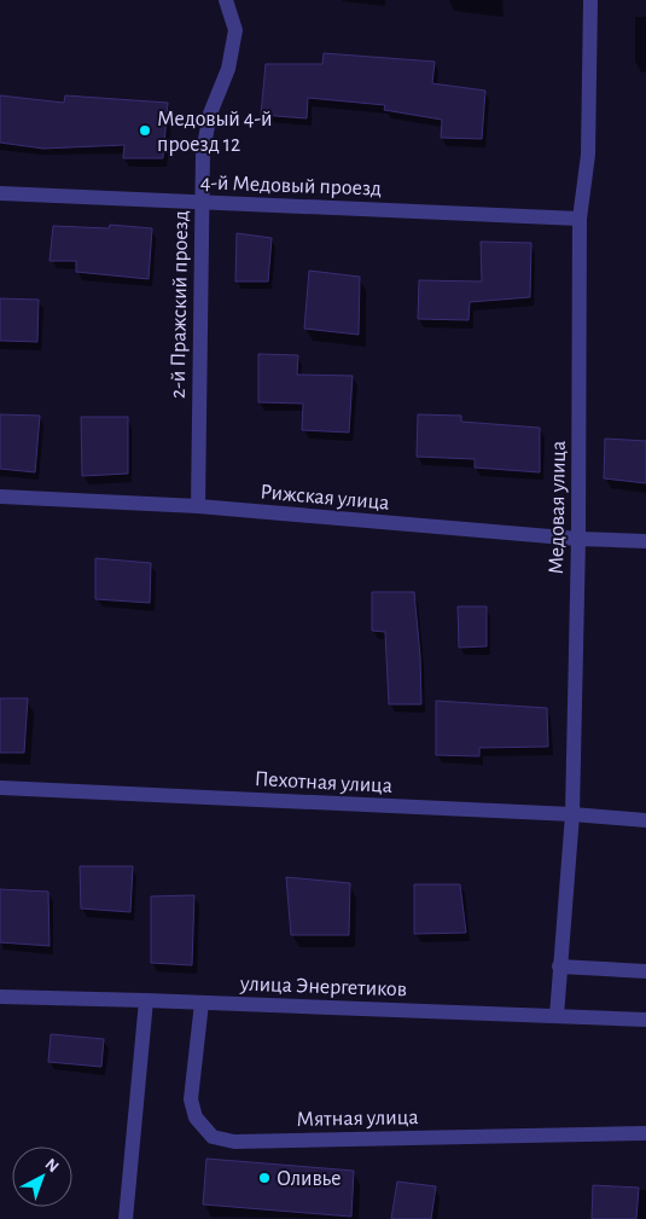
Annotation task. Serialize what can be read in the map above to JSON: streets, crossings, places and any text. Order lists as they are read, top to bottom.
{
  "streets": {
    "street": [
      "4-й Медовый проезд",
      "2-й Пражский проезд",
      "Рижская улица",
      "Медовая улица",
      "Пехотная улица",
      "улица Энергетиков",
      "Мятная улица"
    ]
  },
  "crossings": [
    ["4-й Медовый проезд", "2-й Пражский проезд"],
    ["4-й Медовый проезд", "Медовая улица"],
    ["2-й Пражский проезд", "Рижская улица"],
    ["Рижская улица", "Медовая улица"],
    ["Медовая улица", "Пехотная улица"],
    ["Медовая улица", "улица Энергетиков"],
    ["улица Энергетиков", "Мятная улица"]
  ],
  "places": ["Медовый 4-й проезд 12", "Оливье"],
  "north": "top right"
}
